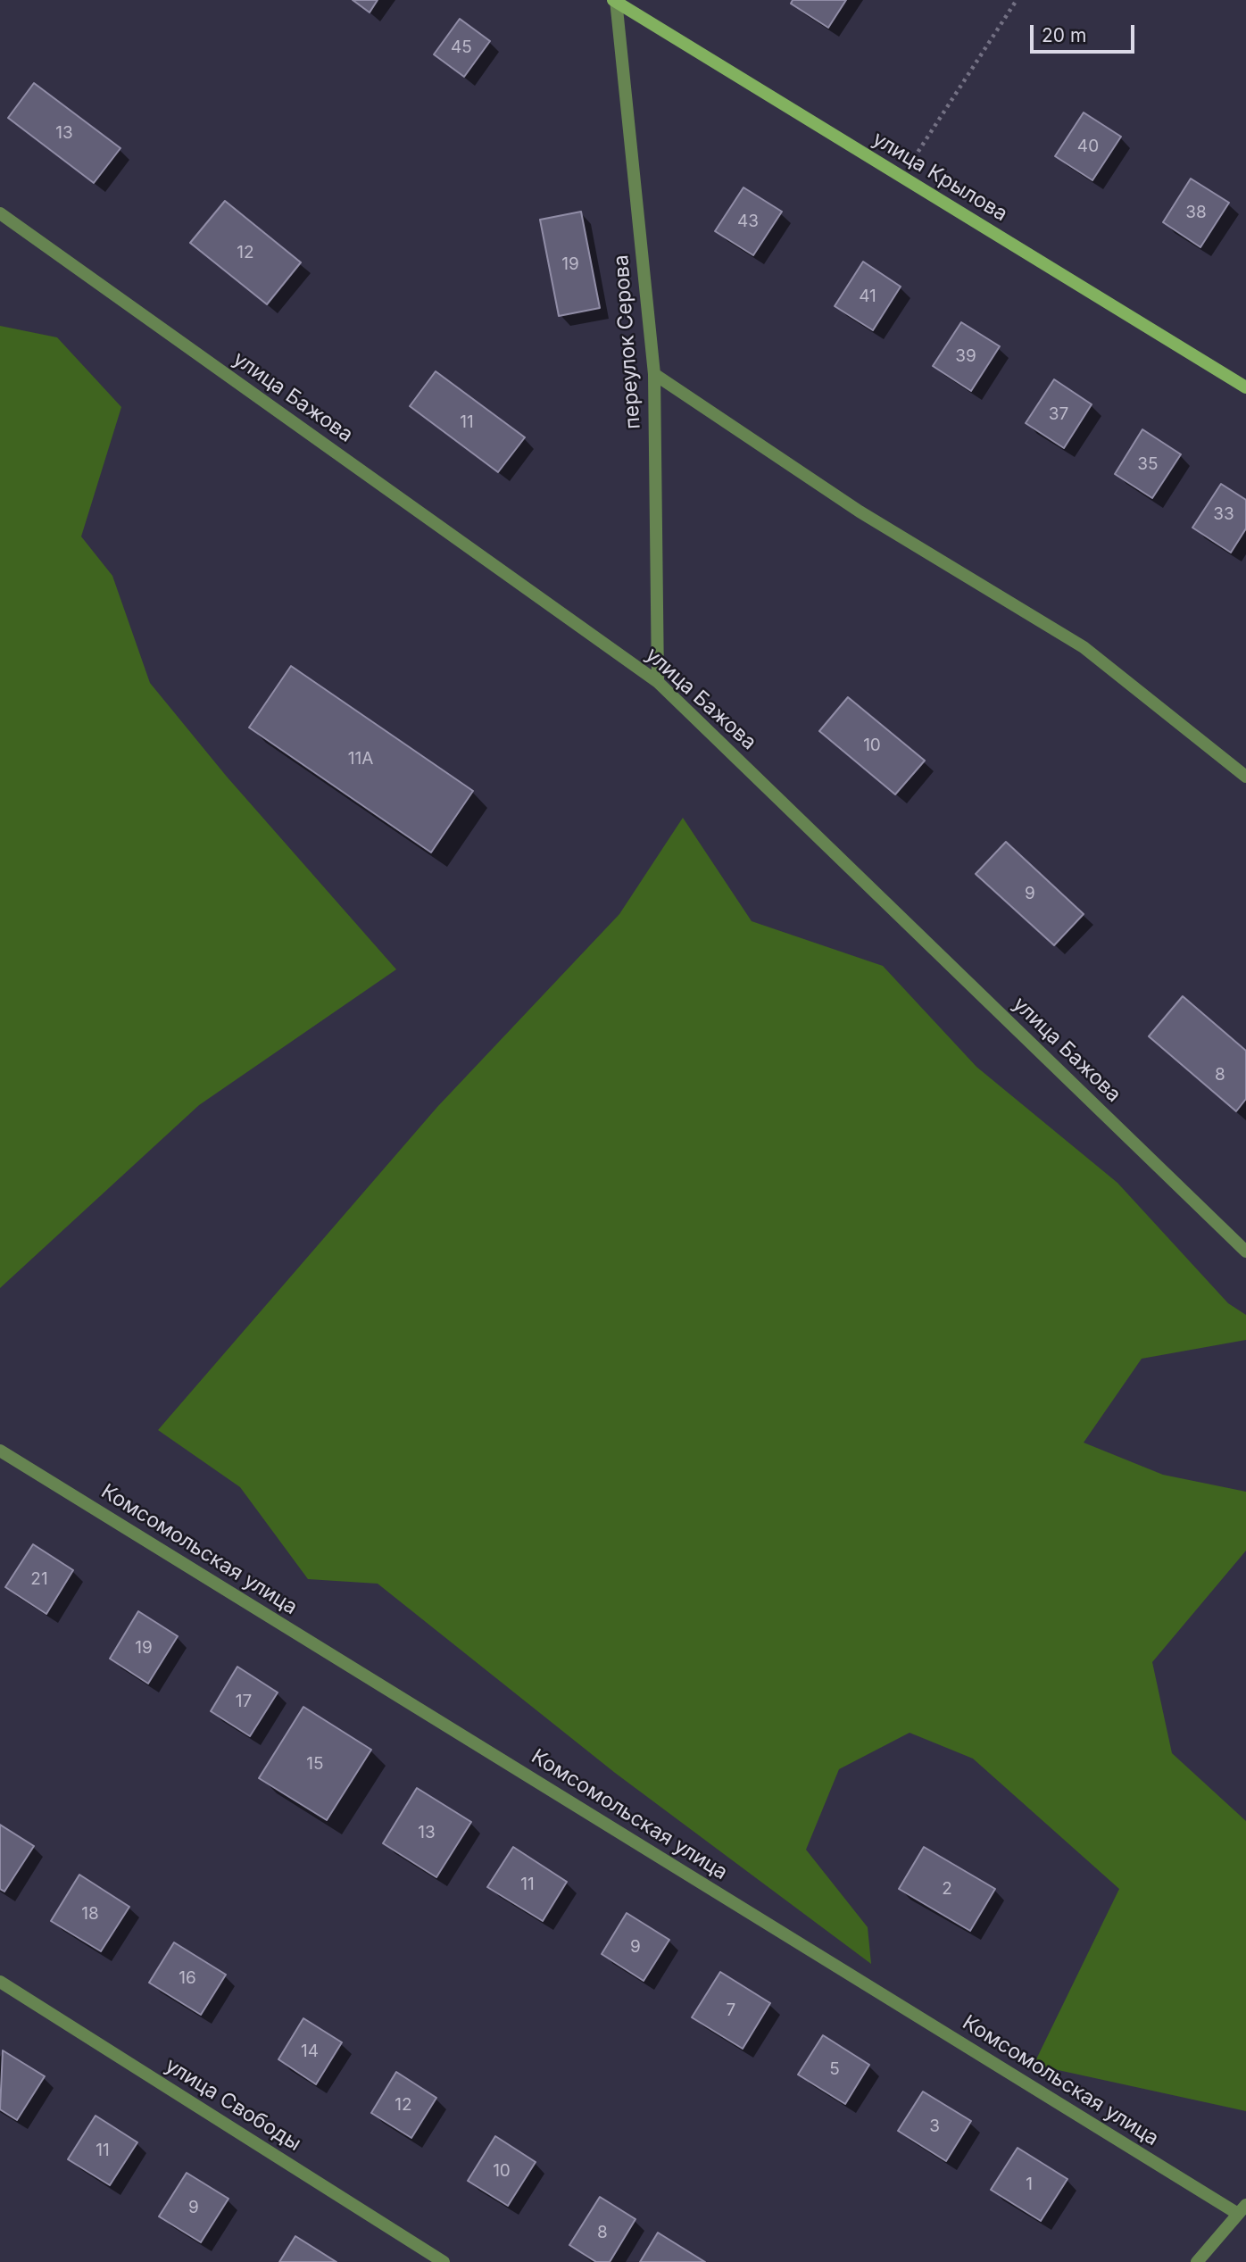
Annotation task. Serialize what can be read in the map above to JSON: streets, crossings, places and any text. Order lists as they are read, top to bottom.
{
  "streets": {
    "main road": ["улица Крылова"],
    "street": [
      "переулок Серова",
      "улица Бажова",
      "Комсомольская улица",
      "улица Свободы"
    ]
  },
  "crossings": [
    ["улица Крылова", "переулок Серова"],
    ["переулок Серова", "улица Бажова"]
  ],
  "house_numbers": [
    "45",
    "13",
    "40",
    "38",
    "43",
    "12",
    "19",
    "41",
    "39",
    "37",
    "11",
    "35",
    "33",
    "10",
    "11А",
    "9",
    "8",
    "21",
    "19",
    "17",
    "15",
    "13",
    "11",
    "2",
    "18",
    "9",
    "16",
    "7",
    "14",
    "5",
    "12",
    "3",
    "11",
    "10",
    "1",
    "9",
    "8"
  ],
  "scale_bar": "20 m"
}
